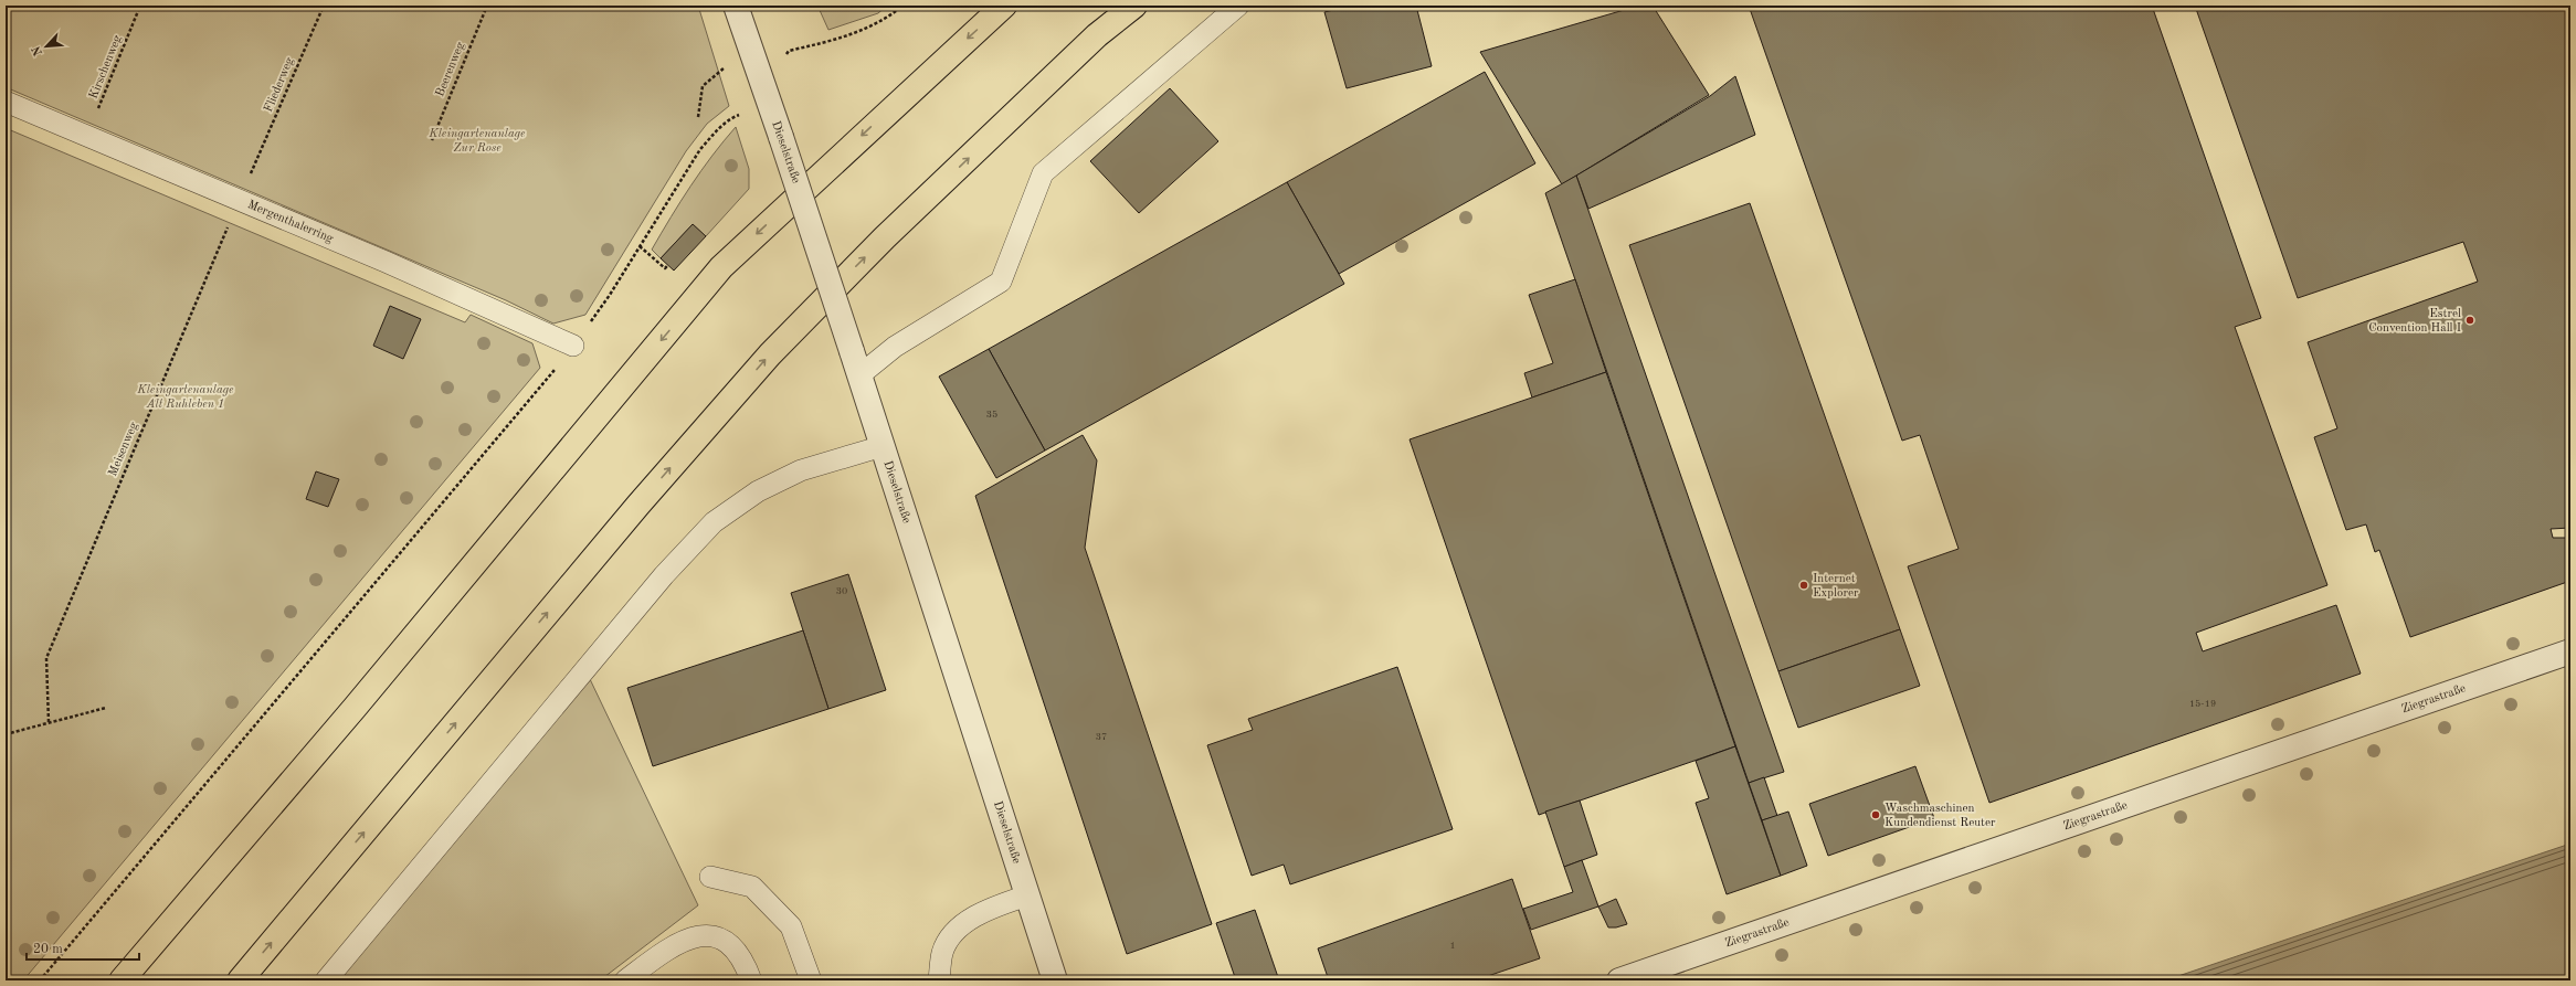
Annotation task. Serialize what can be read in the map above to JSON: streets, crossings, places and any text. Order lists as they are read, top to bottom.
{
  "streets": {
    "street": ["Dieselstraße", "Ziegrastraße"],
    "lane": ["Mergenthalerring"],
    "path": [
      "Kirschenweg",
      "Beerenweg",
      "Fliederweg",
      "Meisenweg"
    ]
  },
  "crossings": [
    ["Kirschenweg", "Mergenthalerring"],
    ["Mergenthalerring", "Meisenweg"]
  ],
  "parks": ["Kleingartenanlage Zur Rose", "Kleingartenanlage Alt Ruhleben 1"],
  "places": ["Estrel Convention Hall I", "Internet Explorer", "Waschmaschinen Kundendienst Reuter"],
  "house_numbers": [
    "35",
    "30",
    "15-19",
    "37",
    "1"
  ],
  "scale_bar": "20 m",
  "north": "bottom left"
}
